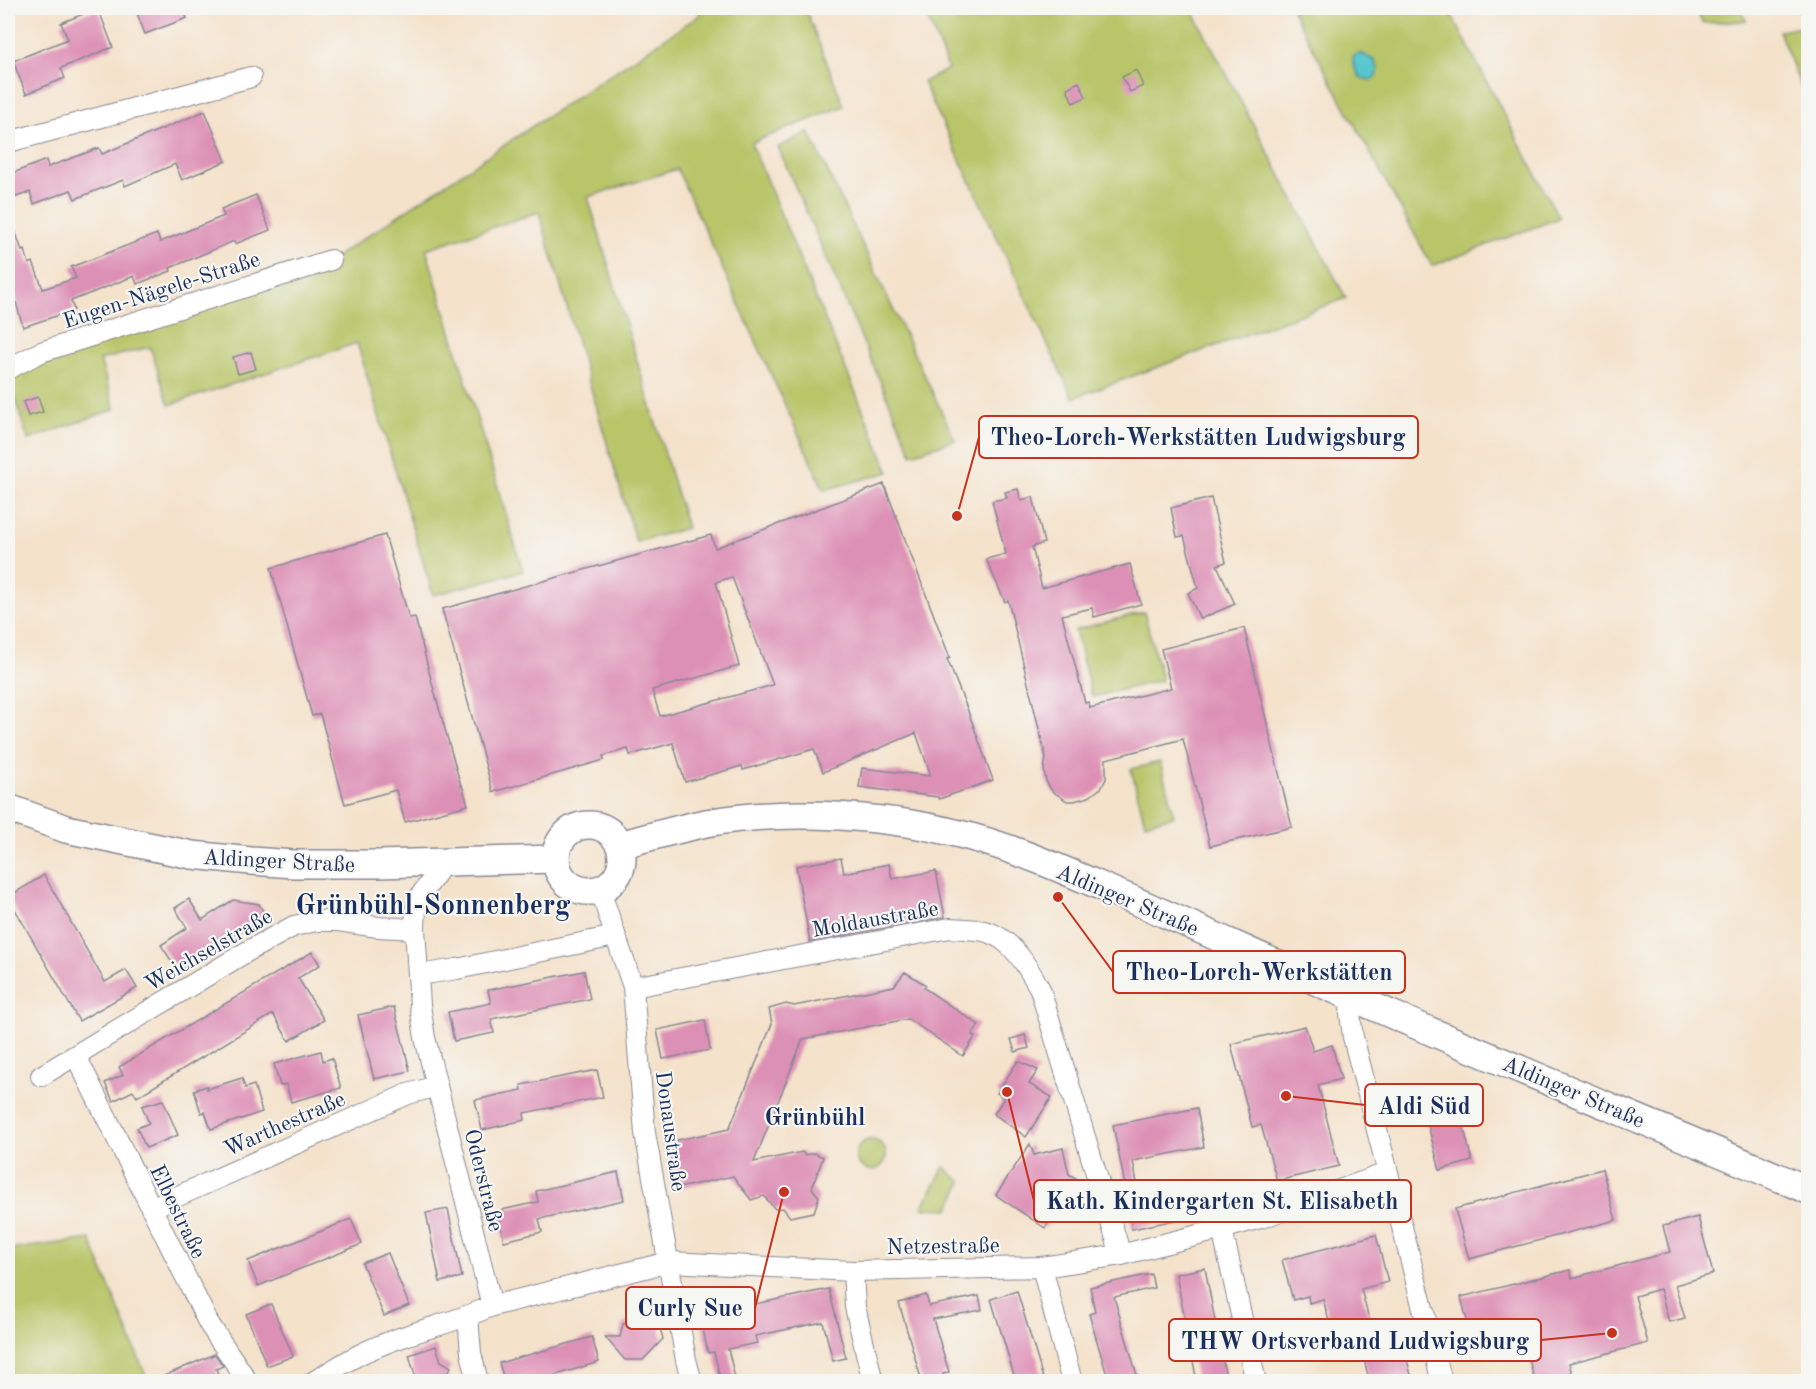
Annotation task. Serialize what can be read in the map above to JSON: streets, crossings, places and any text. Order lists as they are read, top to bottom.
{
  "streets": {
    "main road": ["Aldinger Straße"],
    "street": [
      "Eugen-Nägele-Straße",
      "Moldaustraße",
      "Weichselstraße",
      "Warthestraße",
      "Donaustraße",
      "Oderstraße",
      "Elbestraße",
      "Netzestraße"
    ]
  },
  "crossings": [
    ["Aldinger Straße", "Donaustraße"],
    ["Aldinger Straße", "Oderstraße"],
    ["Moldaustraße", "Donaustraße"],
    ["Moldaustraße", "Netzestraße"],
    ["Weichselstraße", "Oderstraße"],
    ["Weichselstraße", "Elbestraße"],
    ["Warthestraße", "Oderstraße"],
    ["Warthestraße", "Elbestraße"],
    ["Donaustraße", "Netzestraße"],
    ["Oderstraße", "Netzestraße"]
  ],
  "districts": ["Grünbühl-Sonnenberg", "Grünbühl"],
  "places": [
    "Theo-Lorch-Werkstätten Ludwigsburg",
    "Theo-Lorch-Werkstätten",
    "Kath. Kindergarten St. Elisabeth",
    "Aldi Süd",
    "Curly Sue",
    "THW Ortsverband Ludwigsburg"
  ]
}
